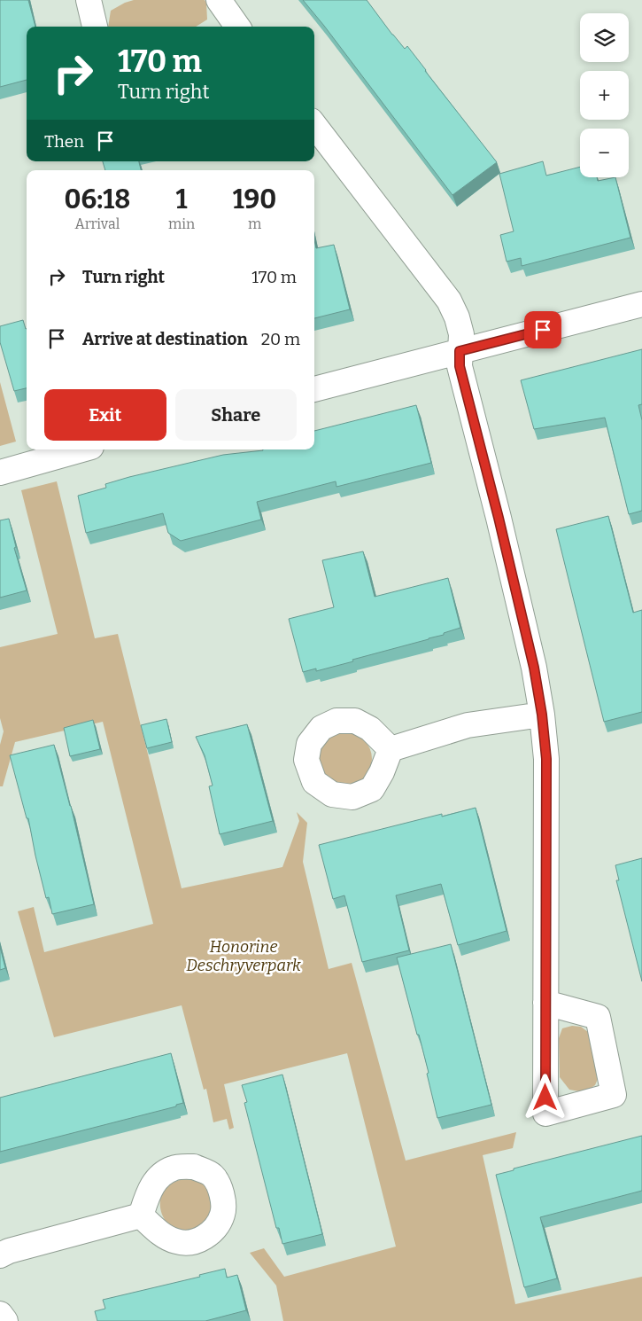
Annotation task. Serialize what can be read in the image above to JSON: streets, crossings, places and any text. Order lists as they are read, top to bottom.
{
  "parks": ["Honorine Deschryverpark"],
  "page": {
    "map_buttons": ["+", "−"],
    "turn": ["170 m", "Turn right"],
    "then": "Then",
    "eta": [
      "06:18",
      "Arrival",
      "1",
      "min",
      "190",
      "m"
    ],
    "list": [
      {
        "name": "Turn right",
        "value": "170 m"
      },
      {
        "name": "Arrive at destination",
        "value": "20 m"
      }
    ],
    "buttons": ["Exit", "Share"]
  }
}
